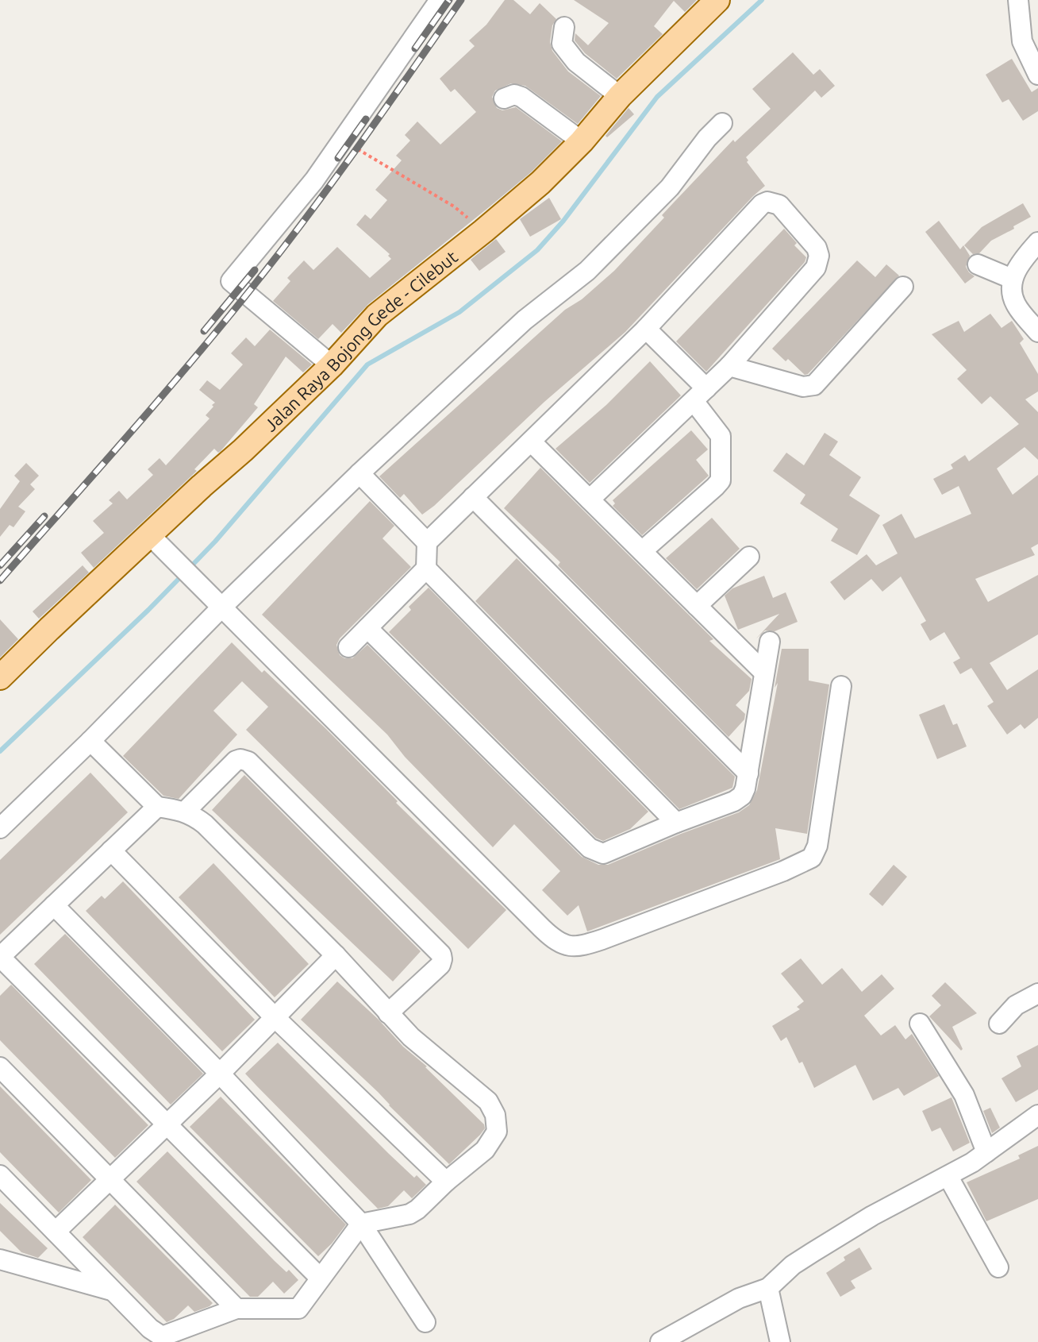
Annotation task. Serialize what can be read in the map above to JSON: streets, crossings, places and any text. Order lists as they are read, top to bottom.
{
  "streets": {
    "main road": ["Jalan Raya Bojong Gede - Cilebut"]
  }
}
